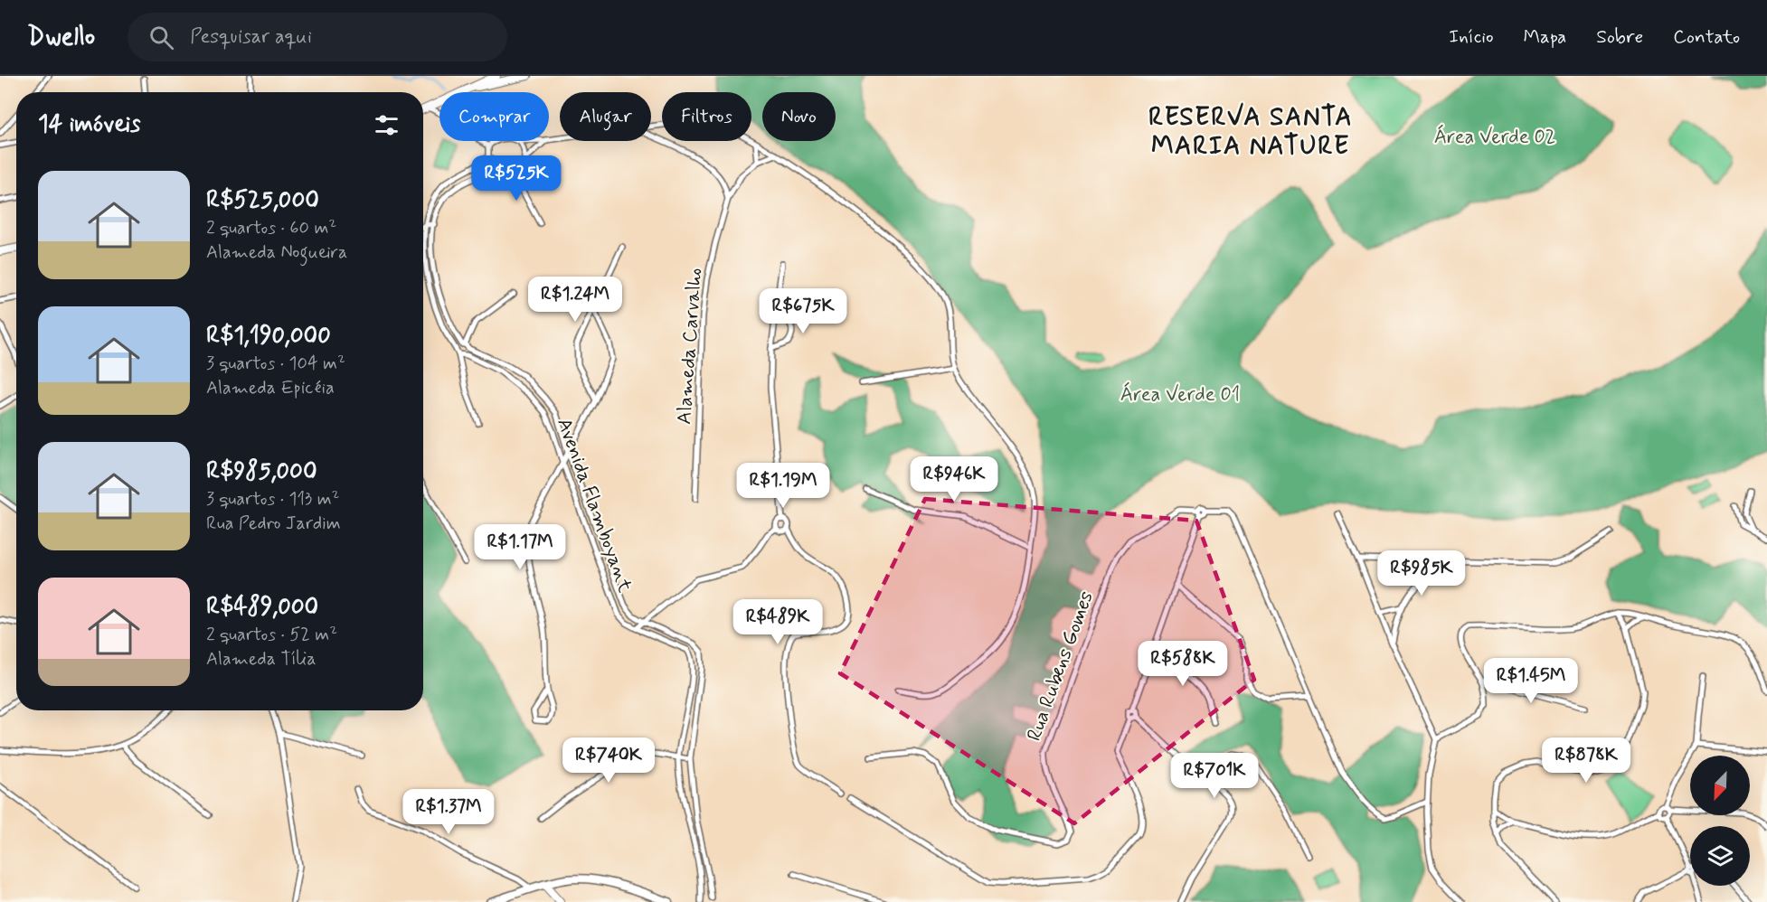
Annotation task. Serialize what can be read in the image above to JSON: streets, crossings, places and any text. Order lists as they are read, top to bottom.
{
  "streets": {
    "street": ["Alameda Carvalho", "Avenida Flamboyant", "Rua Rubens Gomes"]
  },
  "districts": ["RESERVA SANTA MARIA NATURE"],
  "parks": ["Área Verde 02", "Área Verde 01"],
  "north": "bottom left",
  "page": {
    "header": "Dwello",
    "search": "Pesquisar aqui",
    "nav": [
      "Início",
      "Mapa",
      "Sobre",
      "Contato"
    ],
    "chip": [
      "Comprar",
      "Alugar",
      "Filtros",
      "Novo"
    ],
    "heading": "14 imóveis",
    "price": [
      "R$525K",
      "R$1.24M",
      "R$675K",
      "R$946K",
      "R$1.19M",
      "R$1.17M",
      "R$985K",
      "R$489K",
      "R$588K",
      "R$1.45M",
      "R$740K",
      "R$878K",
      "R$701K",
      "R$1.37M"
    ],
    "list": [
      {
        "name": "R$525,000",
        "note": "2 quartos · 60 m² · Alameda Nogueira"
      },
      {
        "name": "R$1,190,000",
        "note": "3 quartos · 104 m² · Alameda Epicéia"
      },
      {
        "name": "R$985,000",
        "note": "3 quartos · 113 m² · Rua Pedro Jardim"
      },
      {
        "name": "R$489,000",
        "note": "2 quartos · 52 m² · Alameda Tília"
      }
    ]
  }
}
